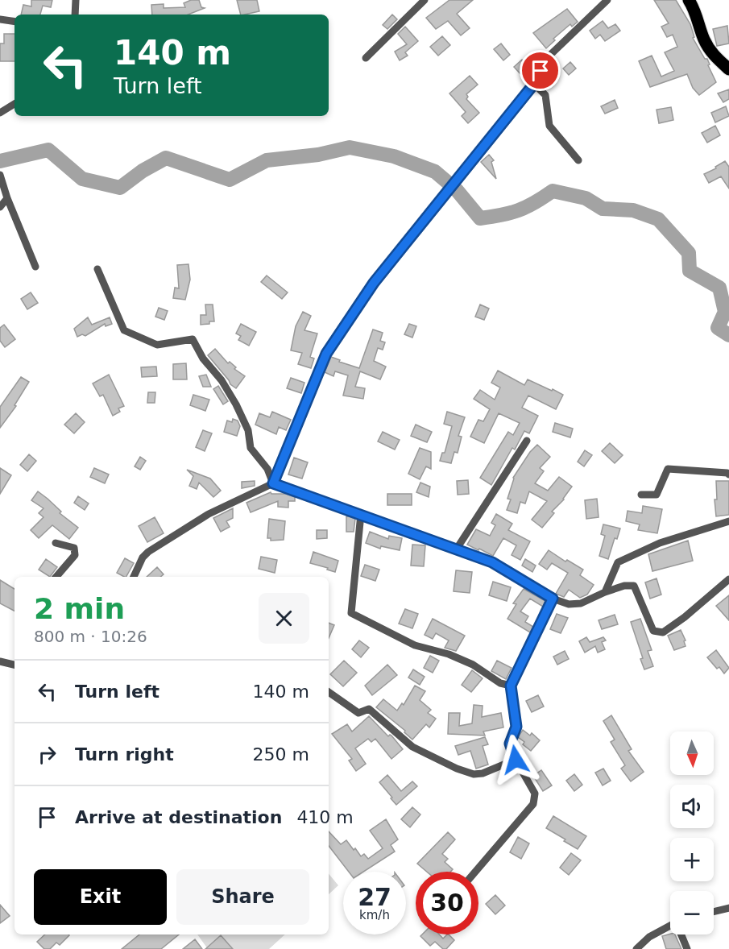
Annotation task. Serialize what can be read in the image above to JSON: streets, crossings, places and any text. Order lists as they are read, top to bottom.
{
  "north": "bottom",
  "page": {
    "turn": ["140 m", "Turn left"],
    "heading": ["2 min", "800 m · 10:26"],
    "list": [
      {
        "name": "Turn left",
        "value": "140 m"
      },
      {
        "name": "Turn right",
        "value": "250 m"
      },
      {
        "name": "Arrive at destination",
        "value": "410 m"
      }
    ],
    "map_buttons": ["+", "−"],
    "buttons": ["Exit", "Share"],
    "speed": "27 km/h",
    "limit": "30"
  }
}
